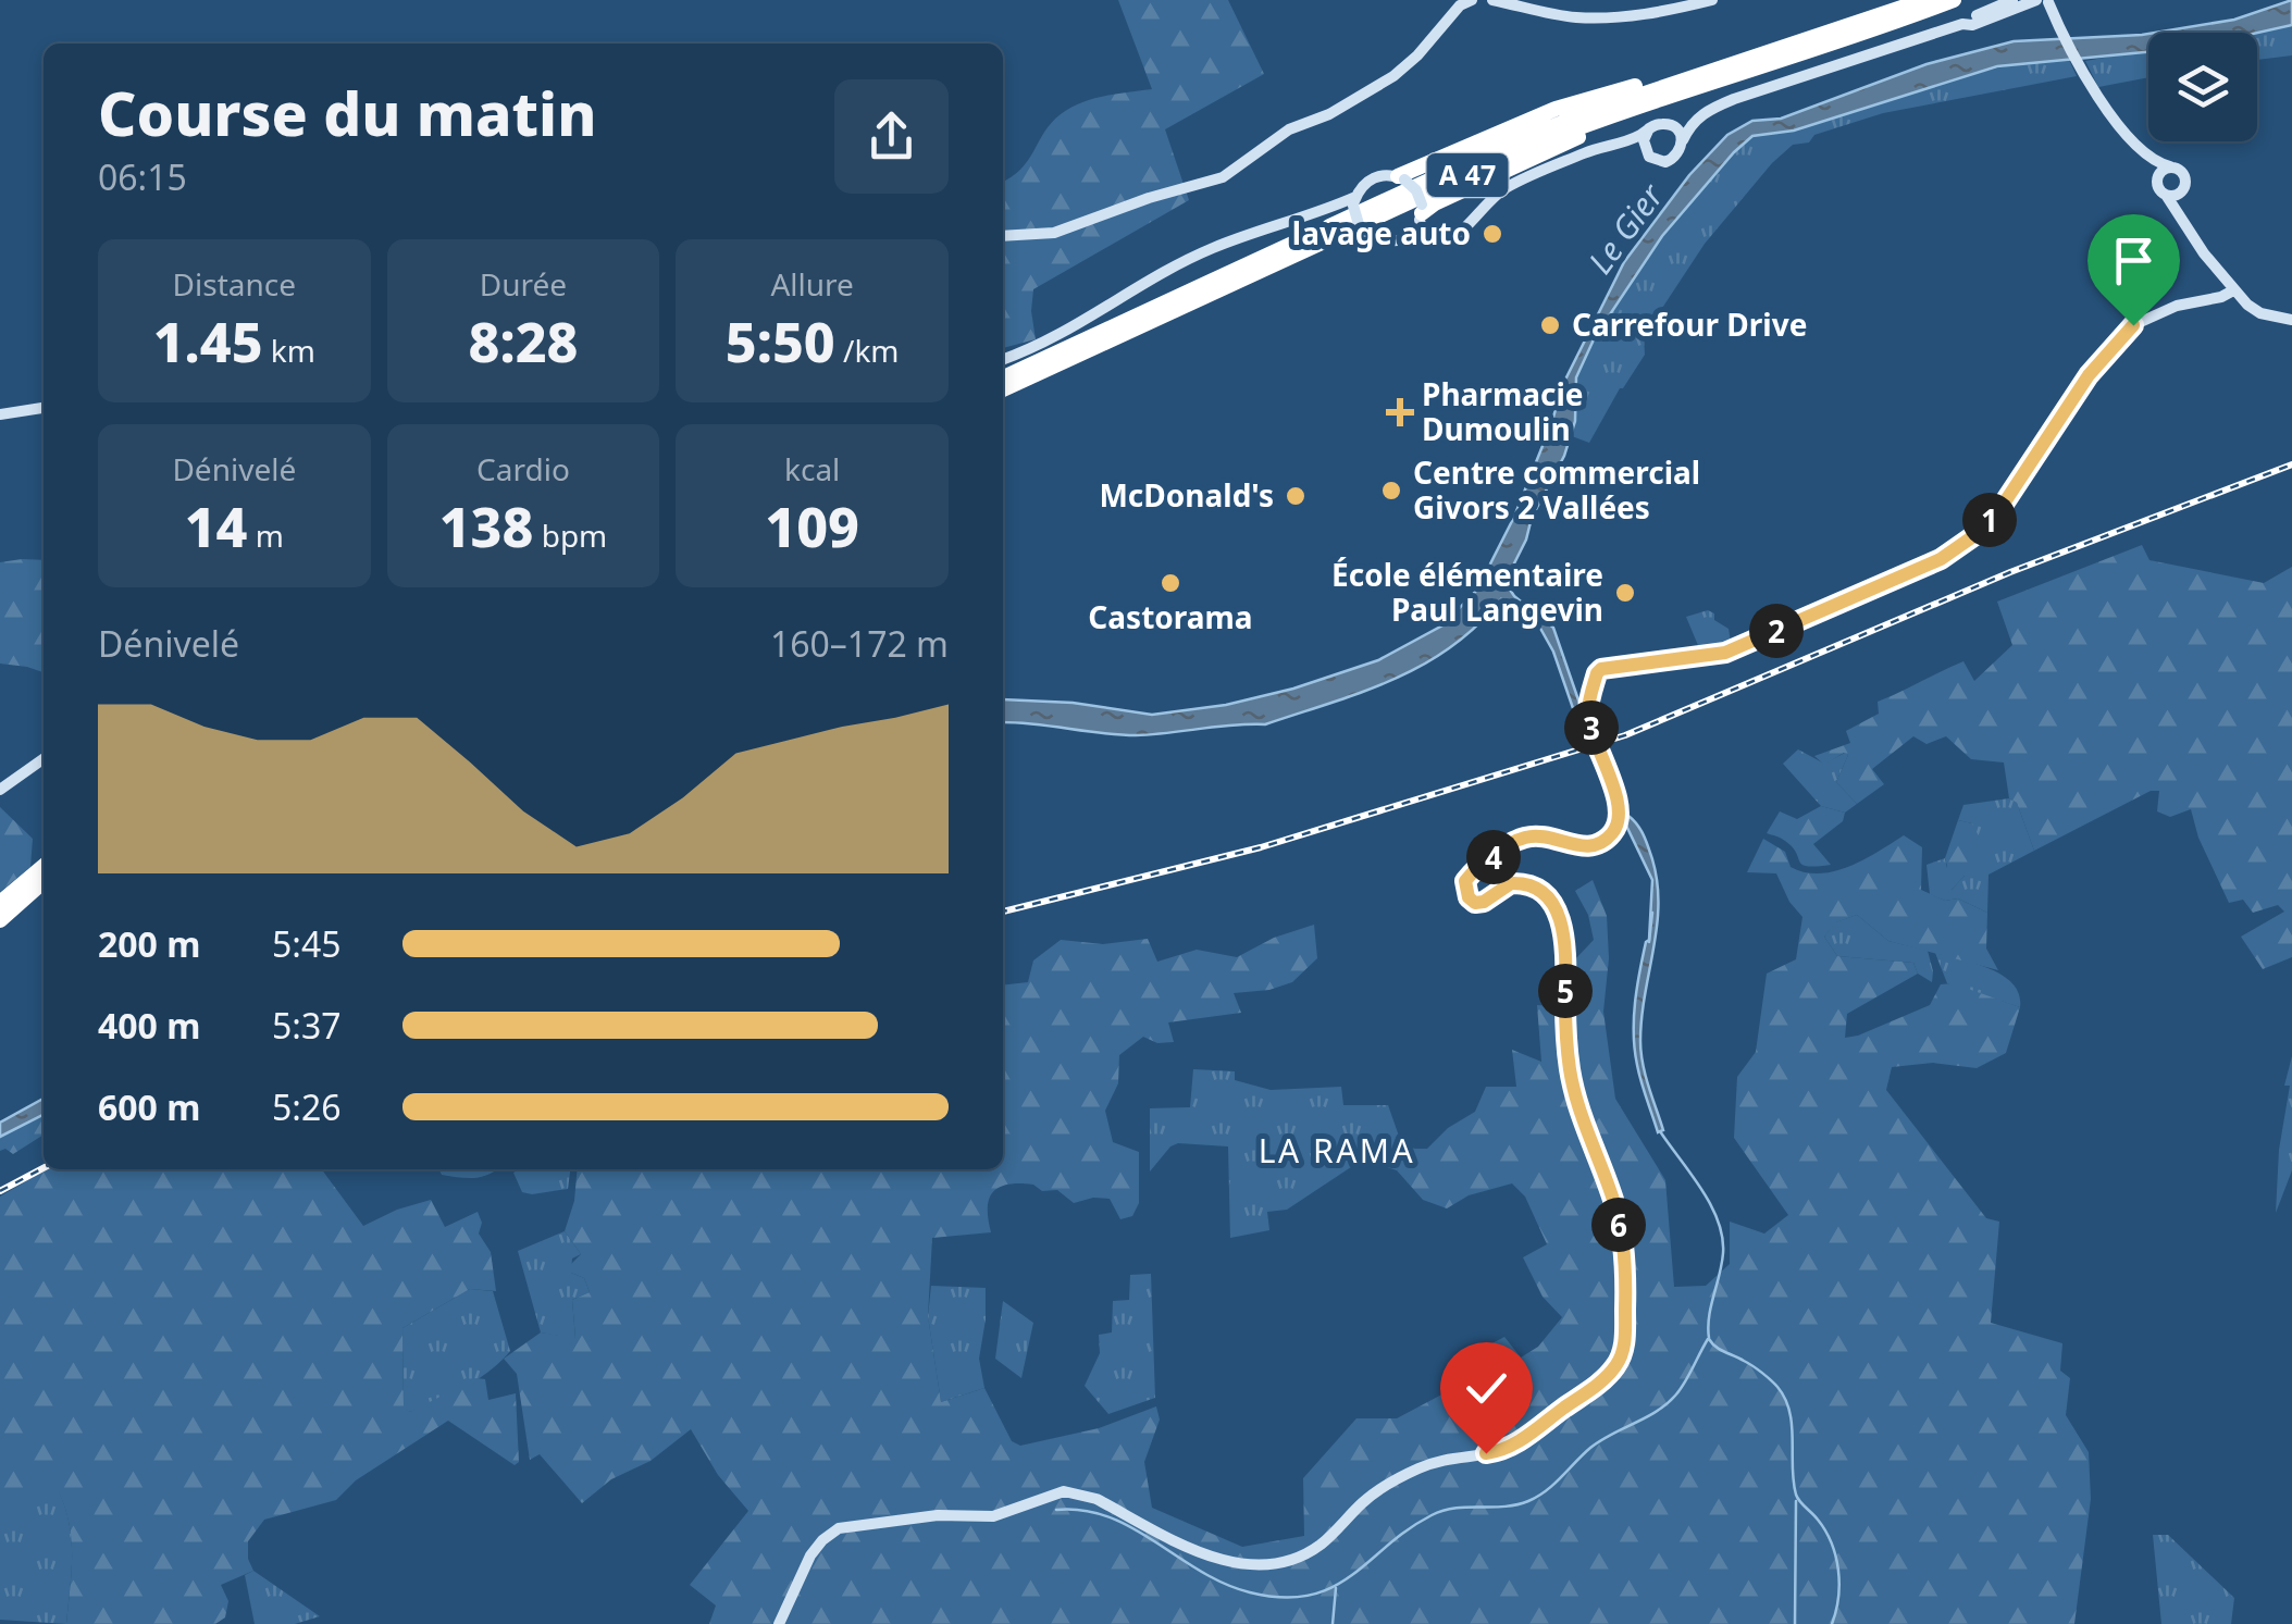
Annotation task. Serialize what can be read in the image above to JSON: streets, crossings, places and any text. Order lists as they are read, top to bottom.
{
  "streets": {
    "highway": ["A 47"]
  },
  "districts": ["LA RAMA"],
  "water": ["Le Gier"],
  "places": {
    "other": [
      "lavage auto",
      "Carrefour Drive",
      "Centre commercial Givors 2 Vallées",
      "McDonald's",
      "Castorama",
      "École élémentaire Paul Langevin"
    ],
    "health": ["Pharmacie Dumoulin"]
  },
  "page": {
    "heading": ["Course du matin", "06:15"],
    "stats": [
      ["Distance", "1.45 km"],
      ["Durée", "8:28"],
      ["Allure", "5:50 /km"],
      ["Dénivelé", "14 m"],
      ["Cardio", "138 bpm"],
      ["kcal", "109"]
    ],
    "pins": [
      "1",
      "2",
      "3",
      "4",
      "5",
      "6"
    ],
    "chart": ["Dénivelé", "160–172 m"],
    "list": [
      {
        "name": "200 m",
        "note": "5:45"
      },
      {
        "name": "400 m",
        "note": "5:37"
      },
      {
        "name": "600 m",
        "note": "5:26"
      }
    ]
  }
}
